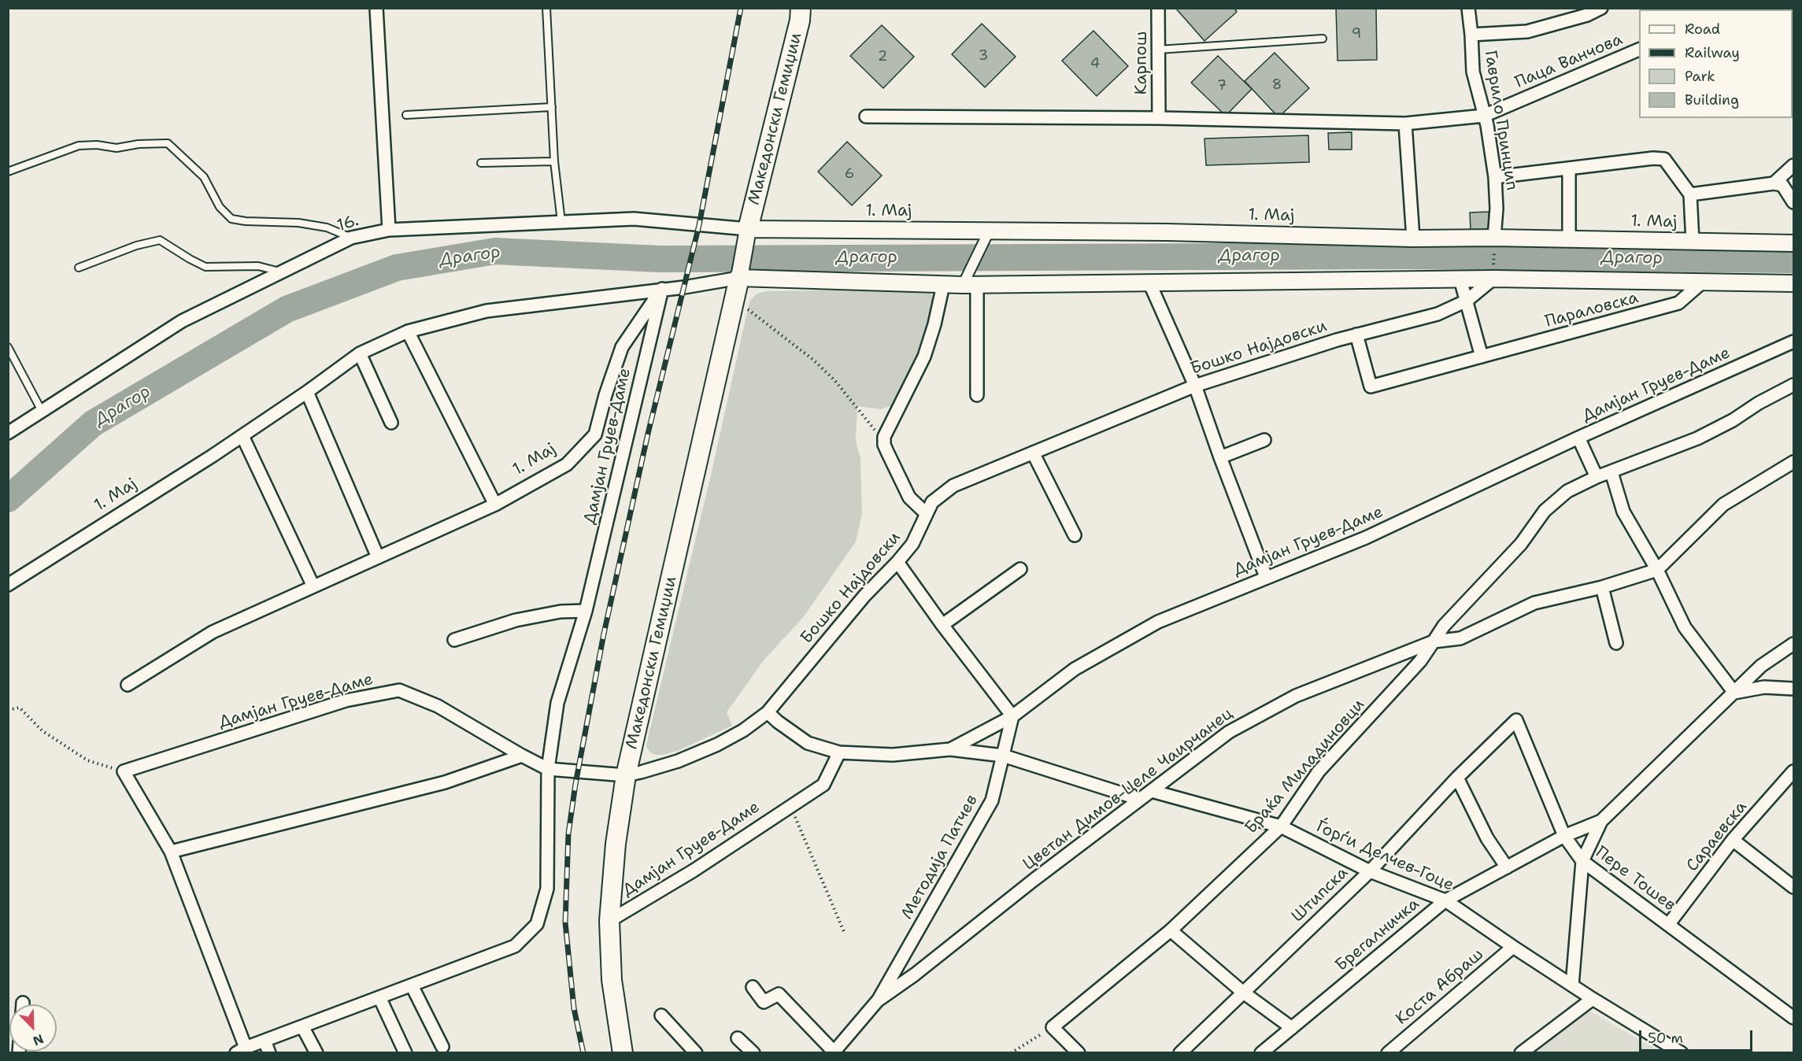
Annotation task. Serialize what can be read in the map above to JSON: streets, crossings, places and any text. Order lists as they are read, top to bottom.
{
  "streets": {
    "main road": ["Македонски Гемиџии"],
    "street": [
      "Паца Ванчова",
      "Карпош",
      "Гаврило Принцип",
      "1. Мај",
      "16.",
      "Параловска",
      "Бошко Најдовски",
      "Дамјан Груев-Даме",
      "Браќа Миладиновци",
      "Цветан Димов-Целе Чаирчанец",
      "Сараевска",
      "Ѓорѓи Делчев-Гоце",
      "Методија Патчев",
      "Пере Тошев",
      "Штипска",
      "Брегалничка",
      "Коста Абраш"
    ]
  },
  "crossings": [
    ["Паца Ванчова", "Карпош"],
    ["Паца Ванчова", "Гаврило Принцип"],
    ["Македонски Гемиџии", "1. Мај"],
    ["Македонски Гемиџии", "16."],
    ["Македонски Гемиџии", "Дамјан Груев-Даме"],
    ["Гаврило Принцип", "1. Мај"],
    ["1. Мај", "16."],
    ["1. Мај", "Параловска"],
    ["1. Мај", "Бошко Најдовски"],
    ["1. Мај", "Дамјан Груев-Даме"],
    ["Параловска", "Бошко Најдовски"],
    ["Бошко Најдовски", "Дамјан Груев-Даме"],
    ["Дамјан Груев-Даме", "Методија Патчев"],
    ["Браќа Миладиновци", "Цветан Димов-Целе Чаирчанец"],
    ["Браќа Миладиновци", "Ѓорѓи Делчев-Гоце"],
    ["Цветан Димов-Целе Чаирчанец", "Ѓорѓи Делчев-Гоце"],
    ["Цветан Димов-Целе Чаирчанец", "Методија Патчев"],
    ["Сараевска", "Пере Тошев"],
    ["Ѓорѓи Делчев-Гоце", "Штипска"],
    ["Ѓорѓи Делчев-Гоце", "Брегалничка"],
    ["Ѓорѓи Делчев-Гоце", "Коста Абраш"],
    ["Пере Тошев", "Штипска"],
    ["Пере Тошев", "Брегалничка"]
  ],
  "water": ["Драгор"],
  "house_numbers": [
    "9",
    "3",
    "2",
    "4",
    "8",
    "7",
    "6"
  ],
  "legend": [
    "Road",
    "Railway",
    "Park",
    "Building"
  ],
  "scale_bar": "50 m",
  "north": "bottom right"
}
